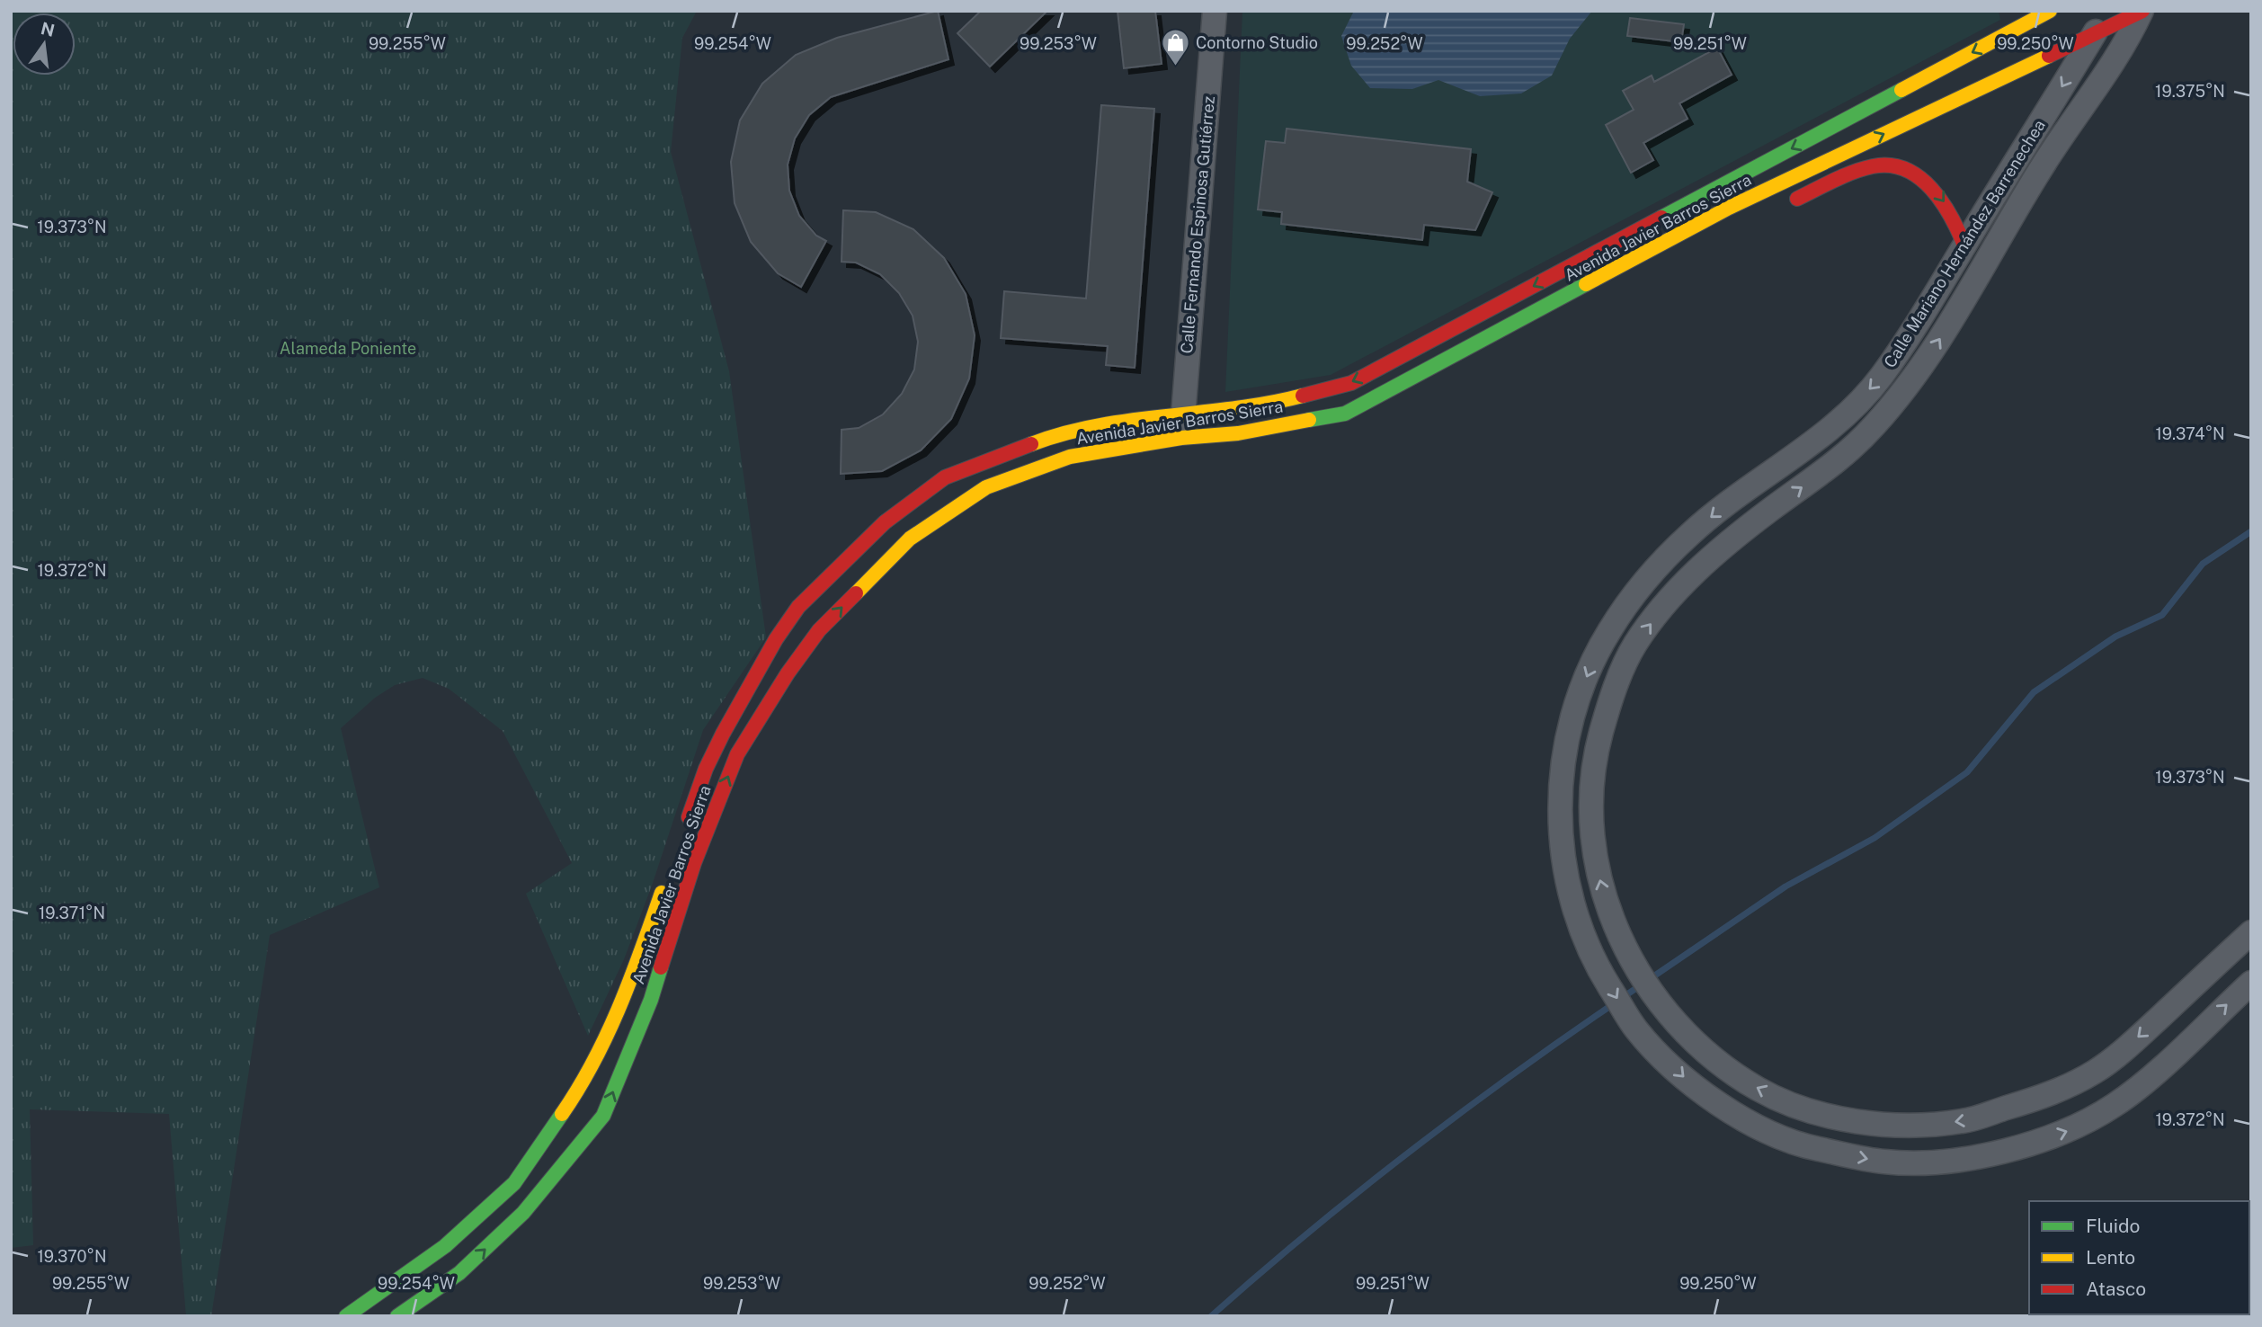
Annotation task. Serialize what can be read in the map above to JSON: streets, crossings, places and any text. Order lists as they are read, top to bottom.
{
  "streets": {
    "street": ["Calle Fernando Espinosa Gutiérrez", "Avenida Javier Barros Sierra", "Calle Mariano Hernández Barrenechea"]
  },
  "crossings": [
    ["Calle Fernando Espinosa Gutiérrez", "Avenida Javier Barros Sierra"],
    ["Avenida Javier Barros Sierra", "Calle Mariano Hernández Barrenechea"]
  ],
  "parks": ["Alameda Poniente"],
  "places": {
    "shop": ["Contorno Studio"]
  },
  "legend": ["Fluido", "Lento", "Atasco"],
  "north": "top",
  "coordinates": [
    "99.255°W",
    "99.254°W",
    "99.253°W",
    "99.252°W",
    "99.251°W",
    "99.250°W",
    "19.375°N",
    "19.373°N",
    "19.374°N",
    "19.372°N",
    "19.371°N",
    "19.370°N"
  ]
}
